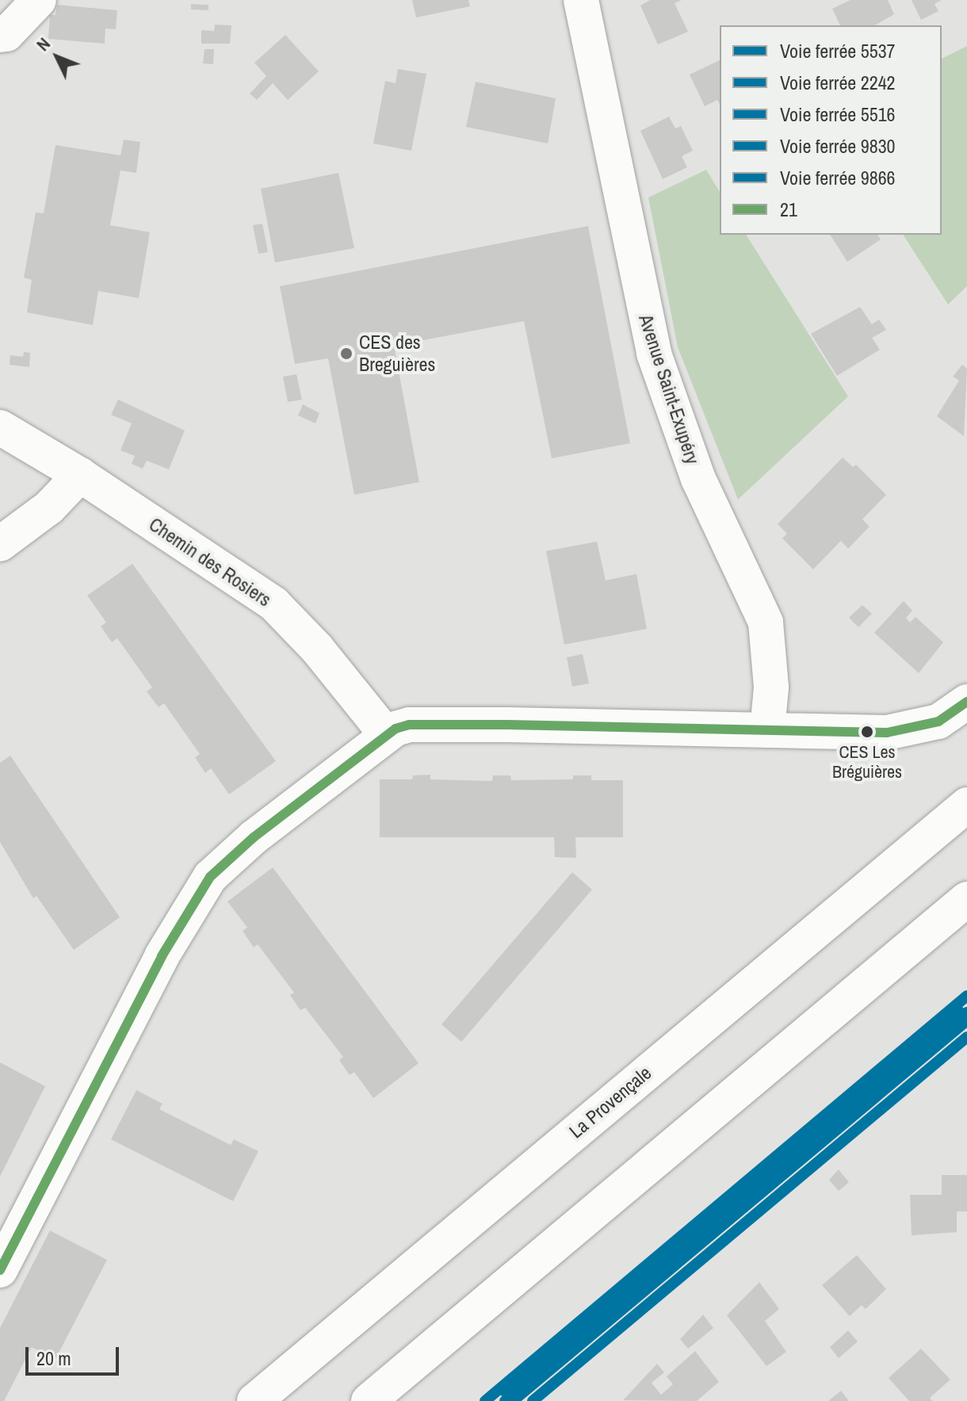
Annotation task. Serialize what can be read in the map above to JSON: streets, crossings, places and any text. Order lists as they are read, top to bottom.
{
  "streets": {
    "main road": ["Avenue Saint-Exupéry", "Chemin des Rosiers", "La Provençale"]
  },
  "places": ["CES des Breguières", "CES Les Bréguières"],
  "lines": [
    "transit line 21",
    "rail line 5537",
    "rail line 9866",
    "rail line 9830",
    "rail line 2242",
    "rail line 5516"
  ],
  "legend": [
    "Voie ferrée 5537",
    "Voie ferrée 2242",
    "Voie ferrée 5516",
    "Voie ferrée 9830",
    "Voie ferrée 9866",
    "21"
  ],
  "scale_bar": "20 m",
  "north": "top left"
}
